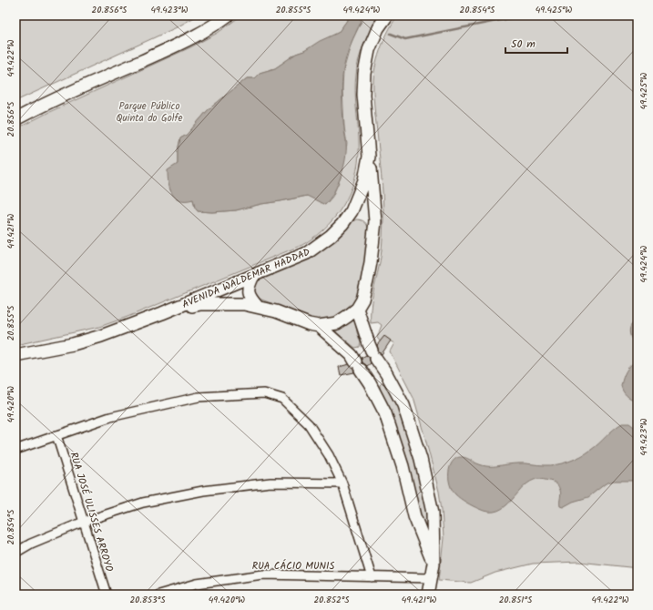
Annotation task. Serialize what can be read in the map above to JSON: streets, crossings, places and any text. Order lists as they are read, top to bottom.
{
  "streets": {
    "street": ["AVENIDA WALDEMAR HADDAD", "RUA JOSÉ ULISSES ARROYO", "RUA CÁCIO MUNIS"]
  },
  "parks": ["Parque Público Quinta do Golfe"],
  "scale_bar": "50 m",
  "coordinates": [
    "20.856°S",
    "49.423°W",
    "20.855°S",
    "49.424°W",
    "20.854°S",
    "49.425°W",
    "49.422°W",
    "49.421°W",
    "49.420°W",
    "20.853°S",
    "20.852°S",
    "20.851°S"
  ]
}
